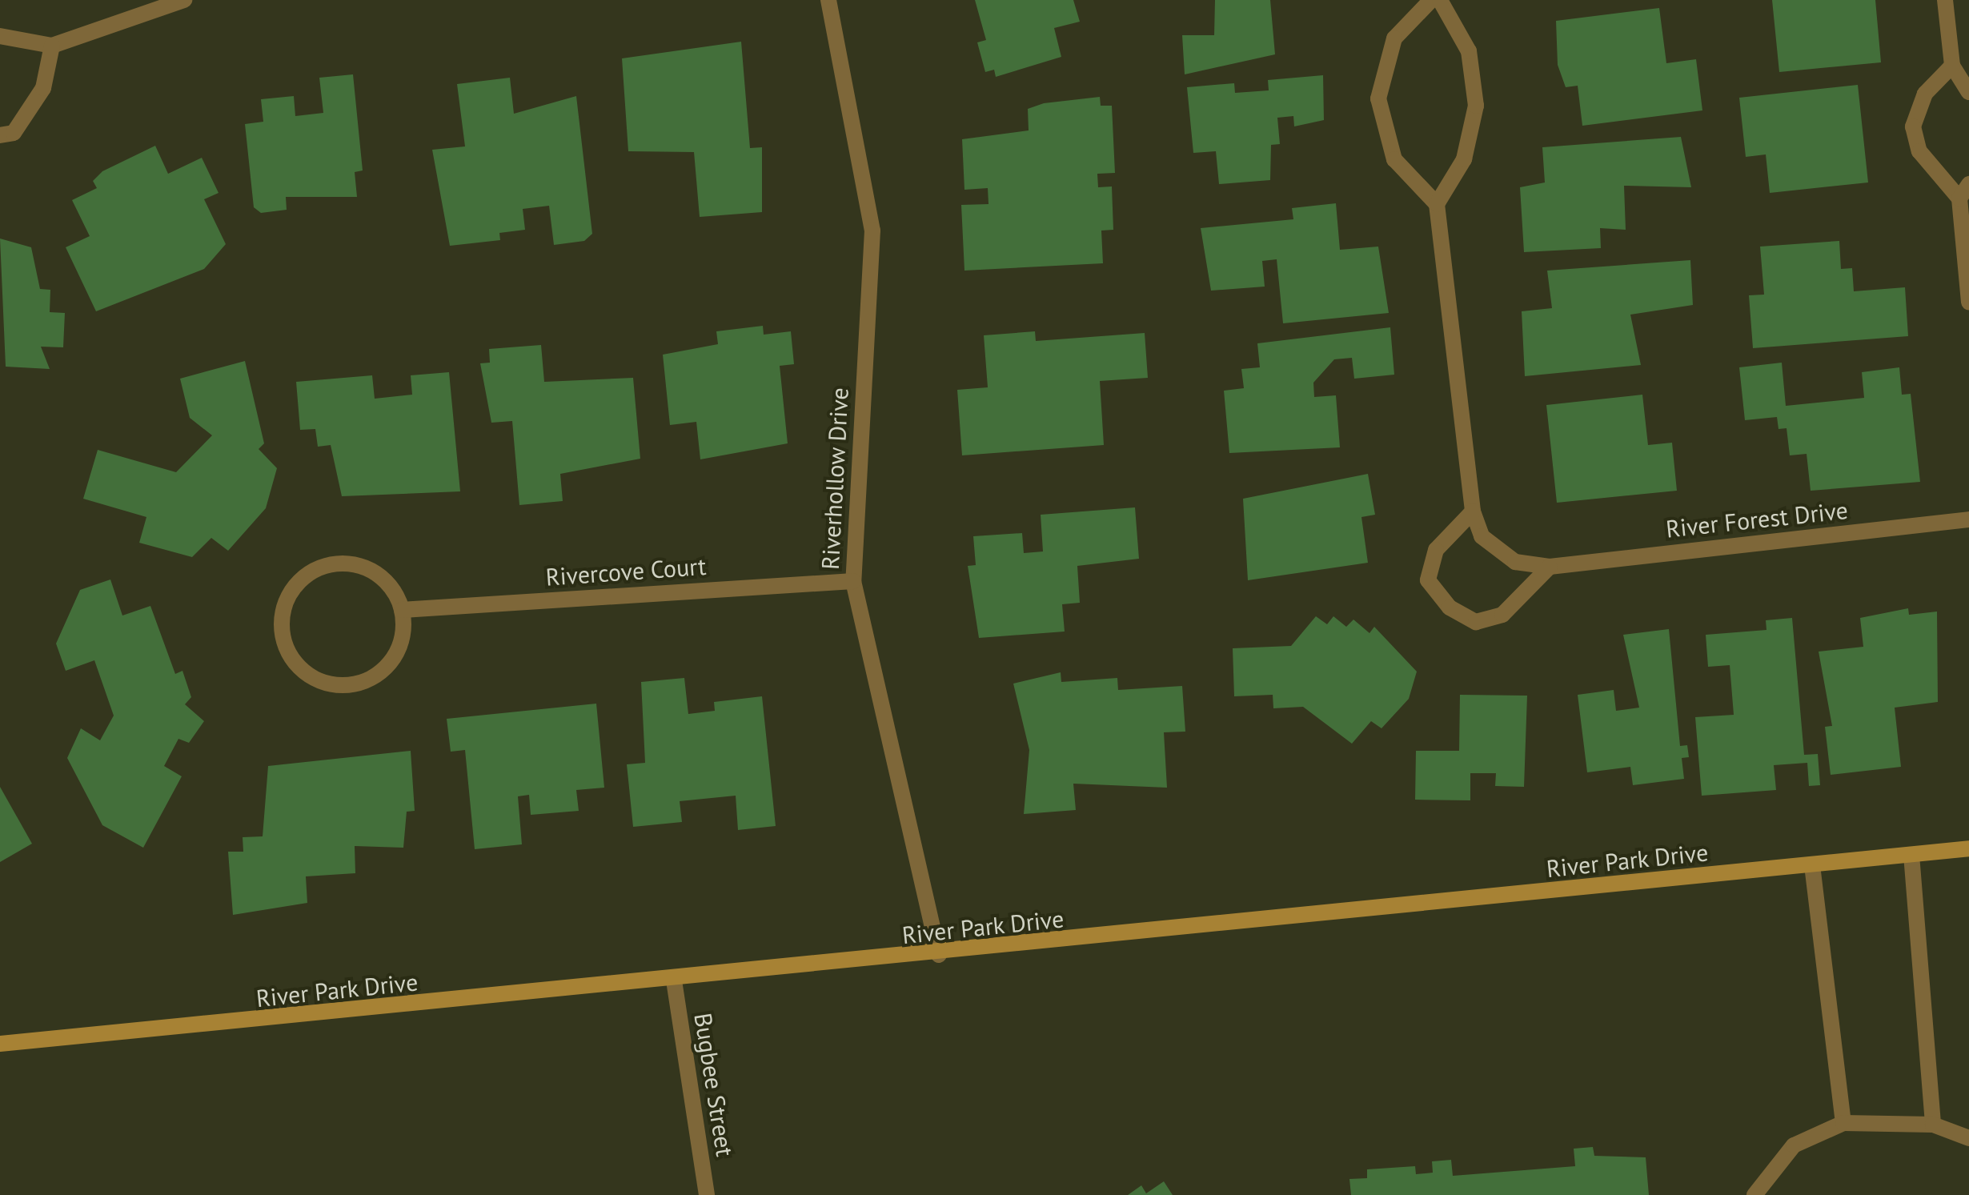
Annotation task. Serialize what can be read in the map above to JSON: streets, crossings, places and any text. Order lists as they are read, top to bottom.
{
  "streets": {
    "street": [
      "Riverhollow Drive",
      "River Forest Drive",
      "Rivercove Court",
      "River Park Drive",
      "Bugbee Street"
    ]
  },
  "crossings": [
    ["Riverhollow Drive", "Rivercove Court"],
    ["Riverhollow Drive", "River Park Drive"],
    ["River Park Drive", "Bugbee Street"]
  ]
}
